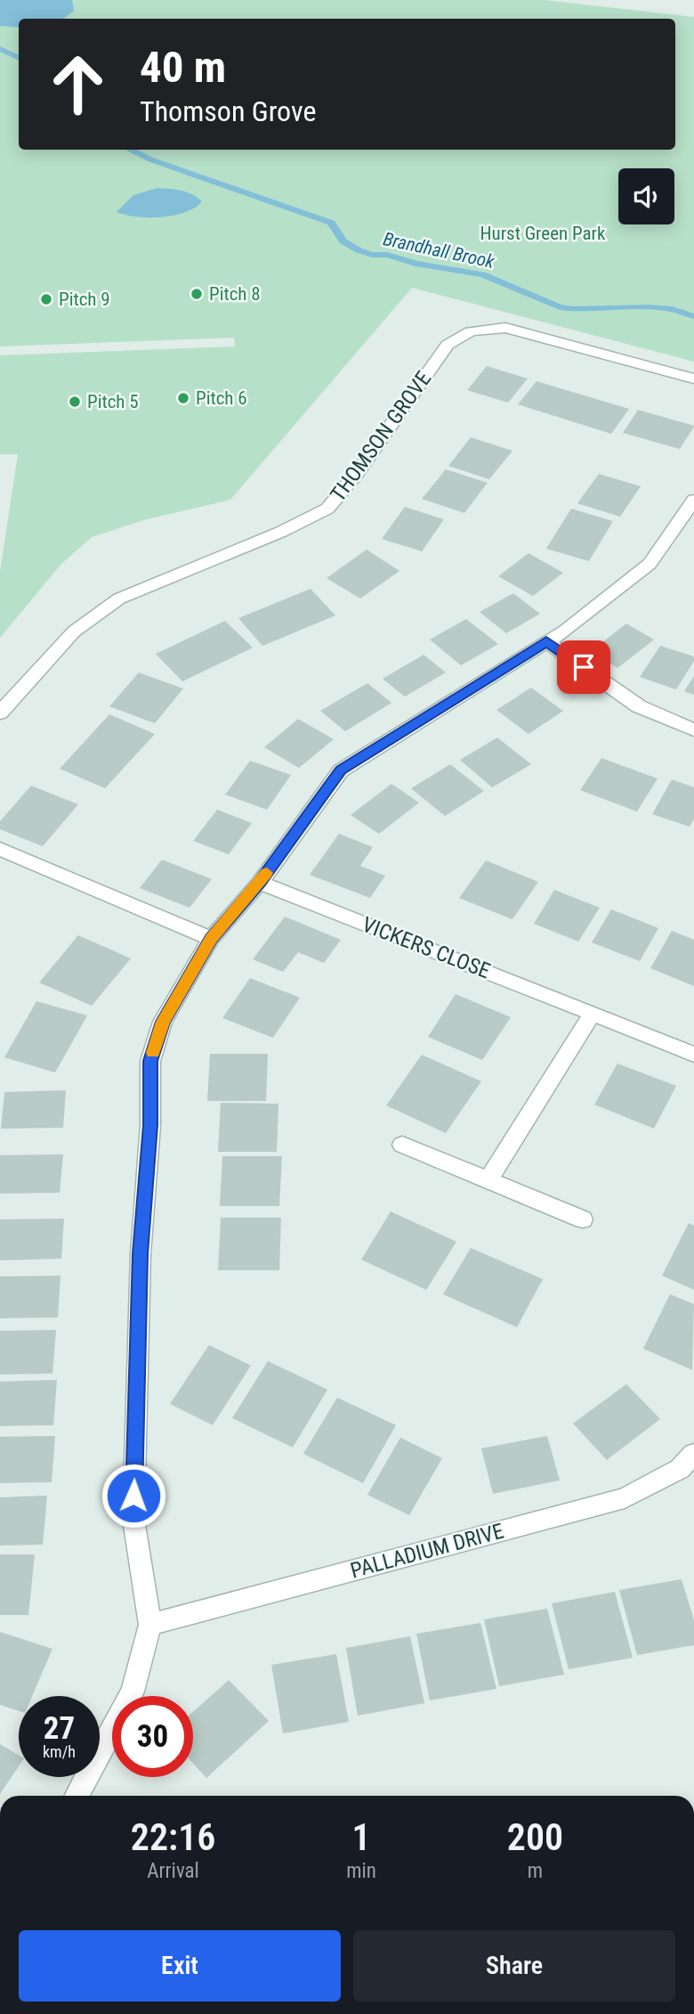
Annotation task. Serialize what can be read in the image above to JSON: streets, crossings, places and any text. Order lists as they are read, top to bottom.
{
  "streets": {
    "street": ["THOMSON GROVE", "VICKERS CLOSE", "PALLADIUM DRIVE"]
  },
  "water": ["Brandhall Brook"],
  "parks": ["Hurst Green Park"],
  "places": [
    "Pitch 8",
    "Pitch 9",
    "Pitch 6",
    "Pitch 5"
  ],
  "page": {
    "turn": ["40 m", "Thomson Grove"],
    "speed": "27 km/h",
    "limit": "30",
    "eta": [
      "22:16",
      "Arrival",
      "1",
      "min",
      "200",
      "m"
    ],
    "buttons": ["Exit", "Share"]
  }
}
